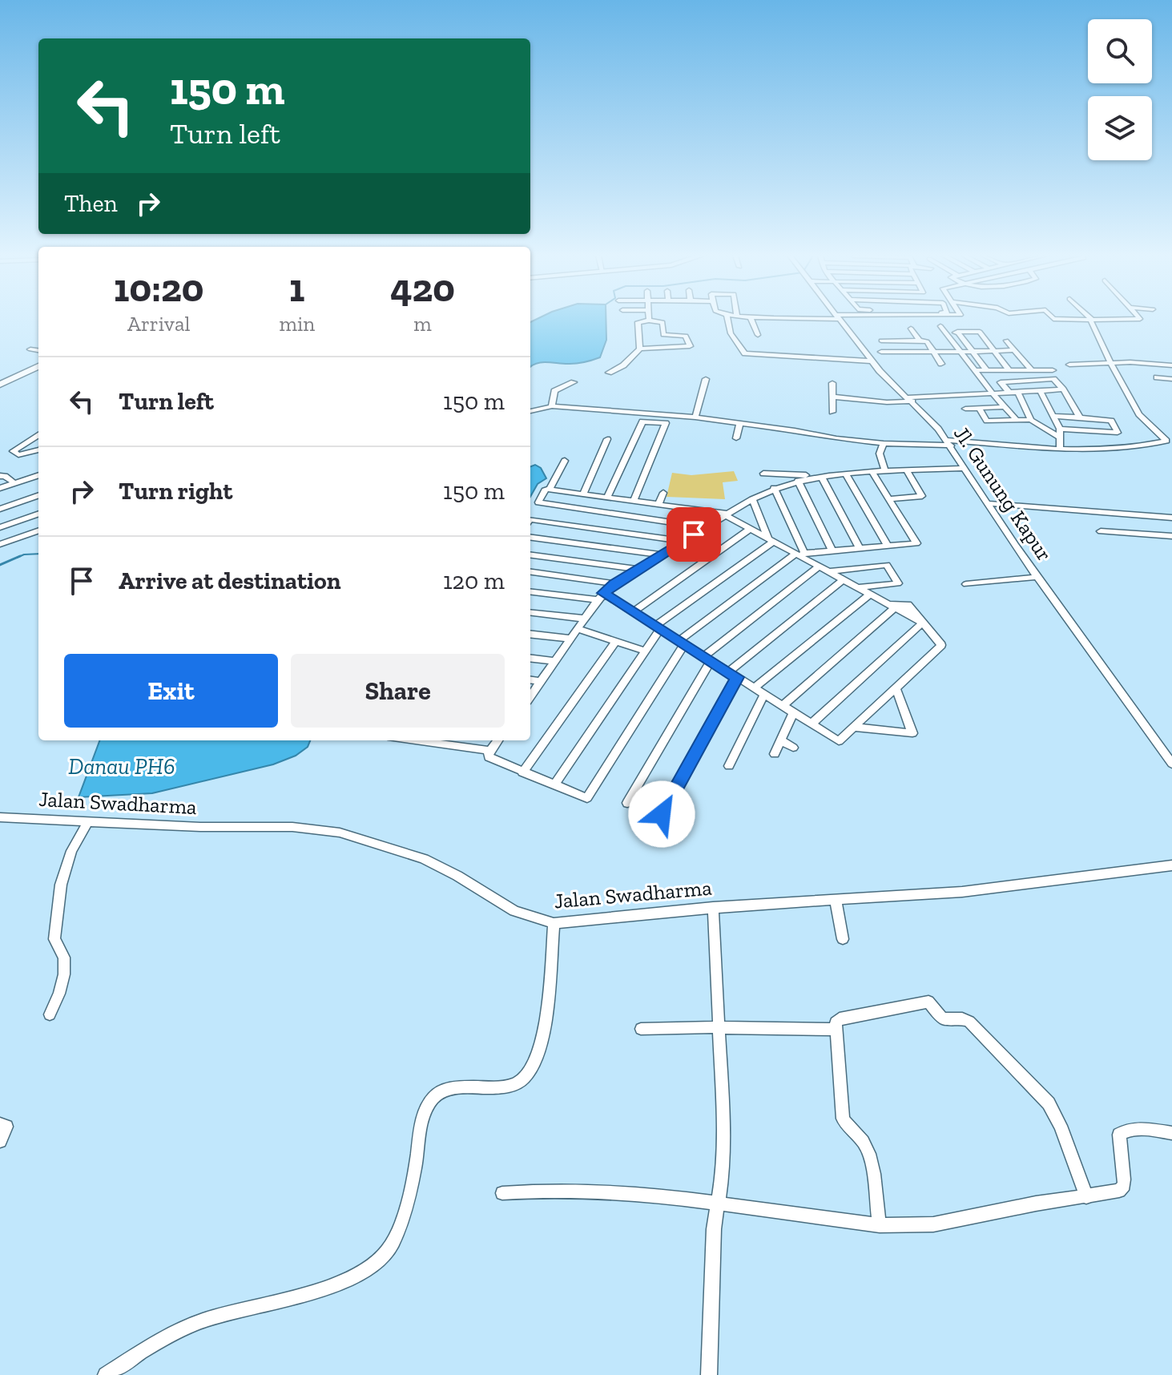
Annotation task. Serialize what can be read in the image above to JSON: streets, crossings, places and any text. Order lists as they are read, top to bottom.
{
  "streets": {
    "street": ["Jl. Gunung Kapur", "Jalan Swadharma"]
  },
  "water": ["Danau PH6"],
  "page": {
    "turn": ["150 m", "Turn left"],
    "then": "Then",
    "eta": [
      "10:20",
      "Arrival",
      "1",
      "min",
      "420",
      "m"
    ],
    "list": [
      {
        "name": "Turn left",
        "value": "150 m"
      },
      {
        "name": "Turn right",
        "value": "150 m"
      },
      {
        "name": "Arrive at destination",
        "value": "120 m"
      }
    ],
    "buttons": ["Exit", "Share"]
  }
}
